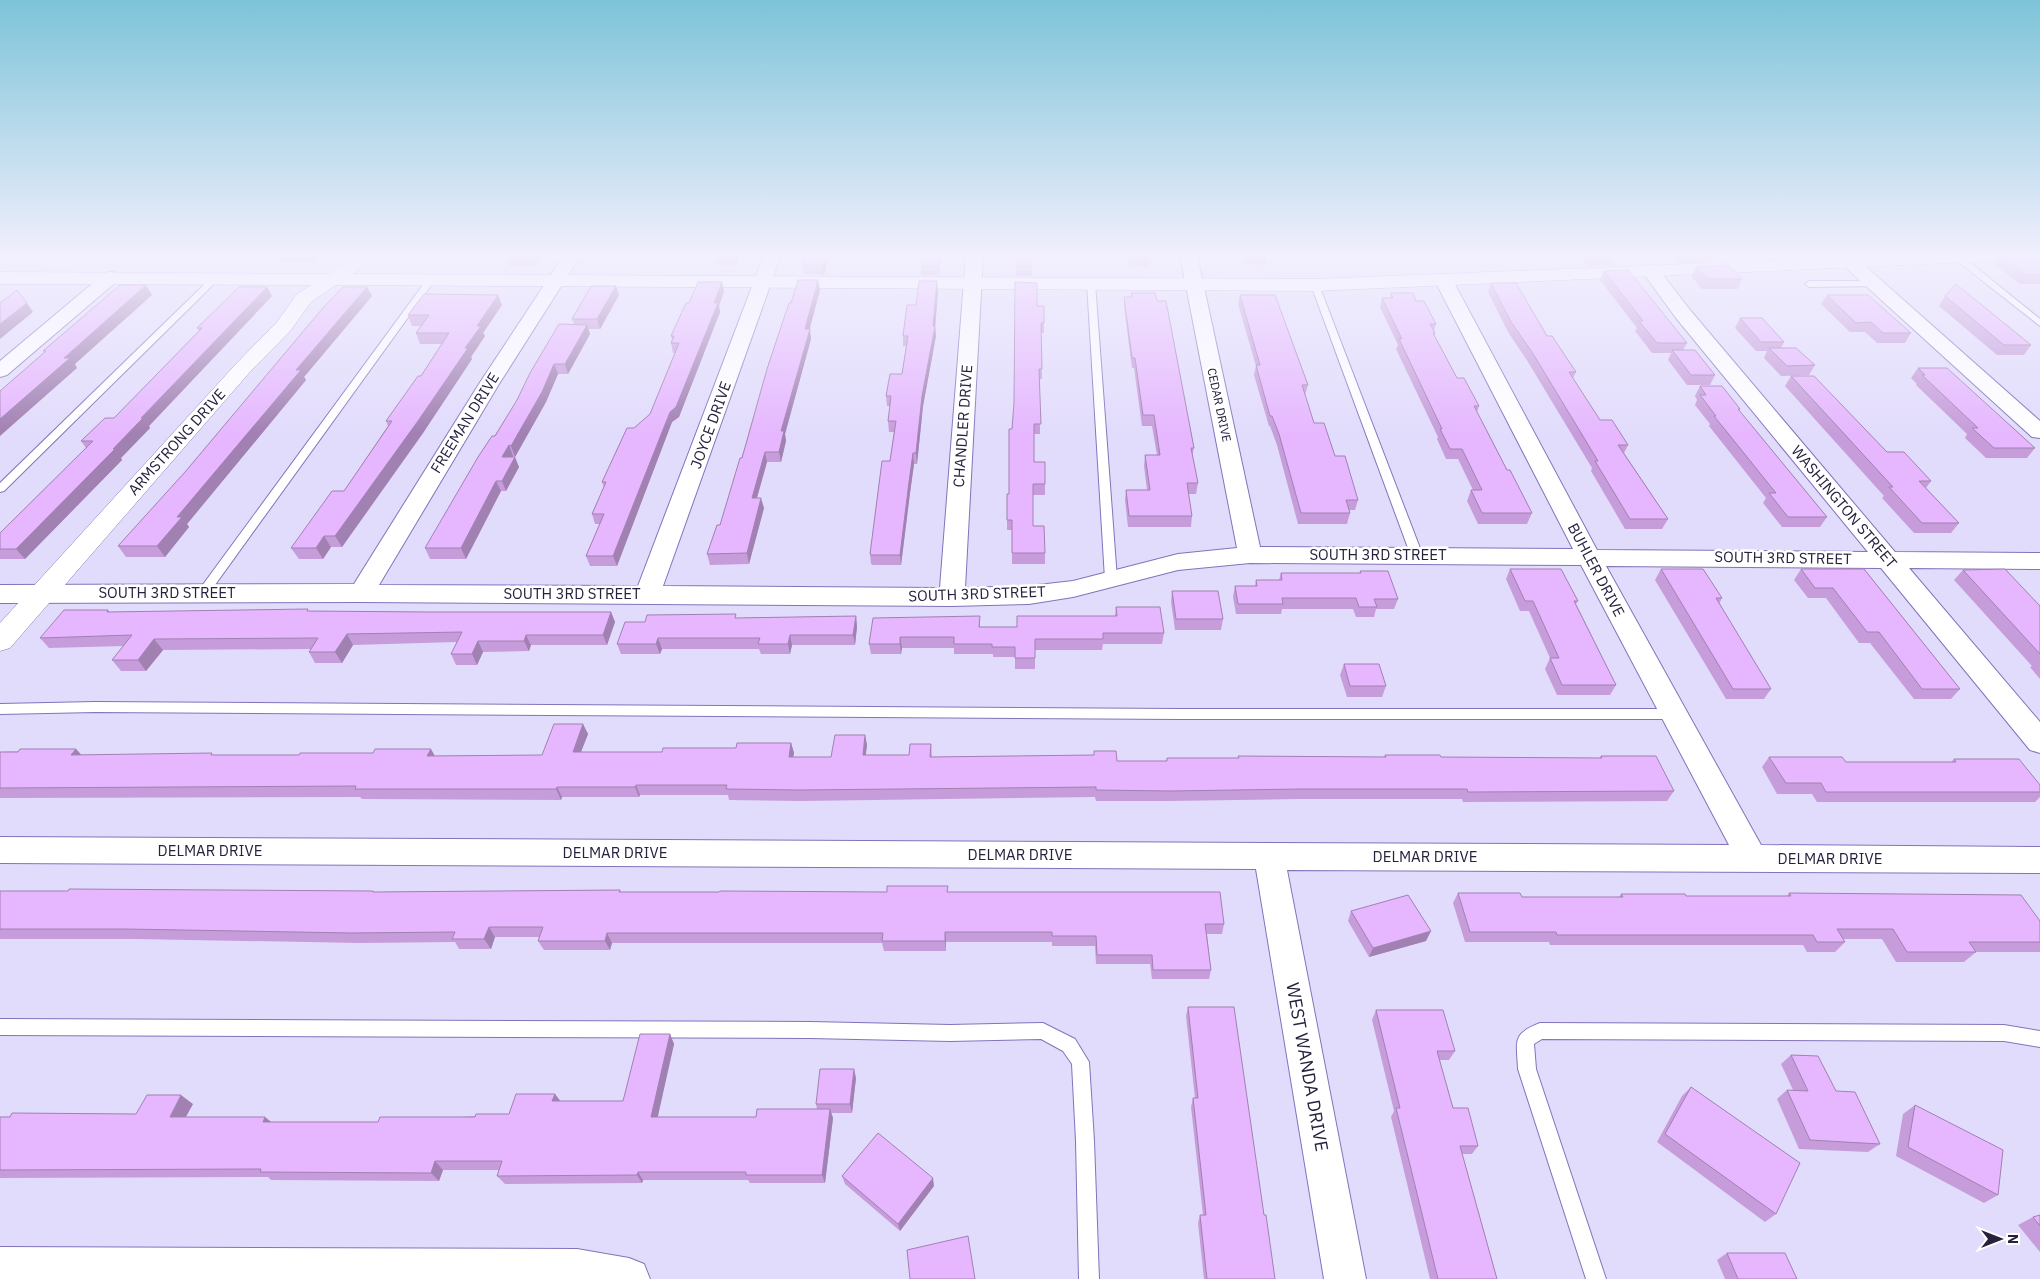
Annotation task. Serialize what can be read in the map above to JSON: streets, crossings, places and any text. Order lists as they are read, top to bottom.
{
  "streets": {
    "street": [
      "CEDAR DRIVE",
      "FREEMAN DRIVE",
      "JOYCE DRIVE",
      "CHANDLER DRIVE",
      "ARMSTRONG DRIVE",
      "WASHINGTON STREET",
      "SOUTH 3RD STREET",
      "BUHLER DRIVE",
      "DELMAR DRIVE",
      "WEST WANDA DRIVE"
    ]
  },
  "crossings": [
    ["CEDAR DRIVE", "SOUTH 3RD STREET"],
    ["FREEMAN DRIVE", "SOUTH 3RD STREET"],
    ["JOYCE DRIVE", "SOUTH 3RD STREET"],
    ["CHANDLER DRIVE", "SOUTH 3RD STREET"],
    ["ARMSTRONG DRIVE", "SOUTH 3RD STREET"],
    ["WASHINGTON STREET", "SOUTH 3RD STREET"],
    ["SOUTH 3RD STREET", "BUHLER DRIVE"],
    ["BUHLER DRIVE", "DELMAR DRIVE"],
    ["DELMAR DRIVE", "WEST WANDA DRIVE"]
  ],
  "north": "right"
}
